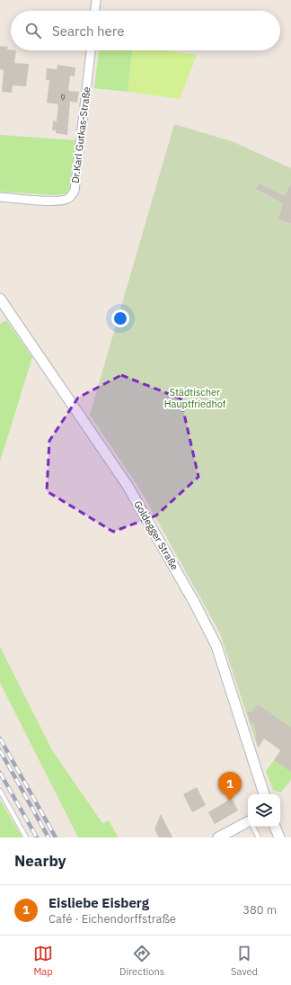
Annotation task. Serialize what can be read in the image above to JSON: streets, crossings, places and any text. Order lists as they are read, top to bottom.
{
  "streets": {
    "street": ["Dr.Karl Gutkas-Straße", "Goldegger Straße"]
  },
  "parks": ["Städtischer Hauptfriedhof"],
  "house_numbers": ["9"],
  "page": {
    "search": "Search here",
    "pins": "1",
    "heading": "Nearby",
    "list": [
      {
        "mark": "1",
        "name": "Eisliebe Eisberg",
        "note": "Café · Eichendorffstraße",
        "value": "380 m"
      }
    ],
    "nav": ["Map", "Directions", "Saved"]
  }
}
